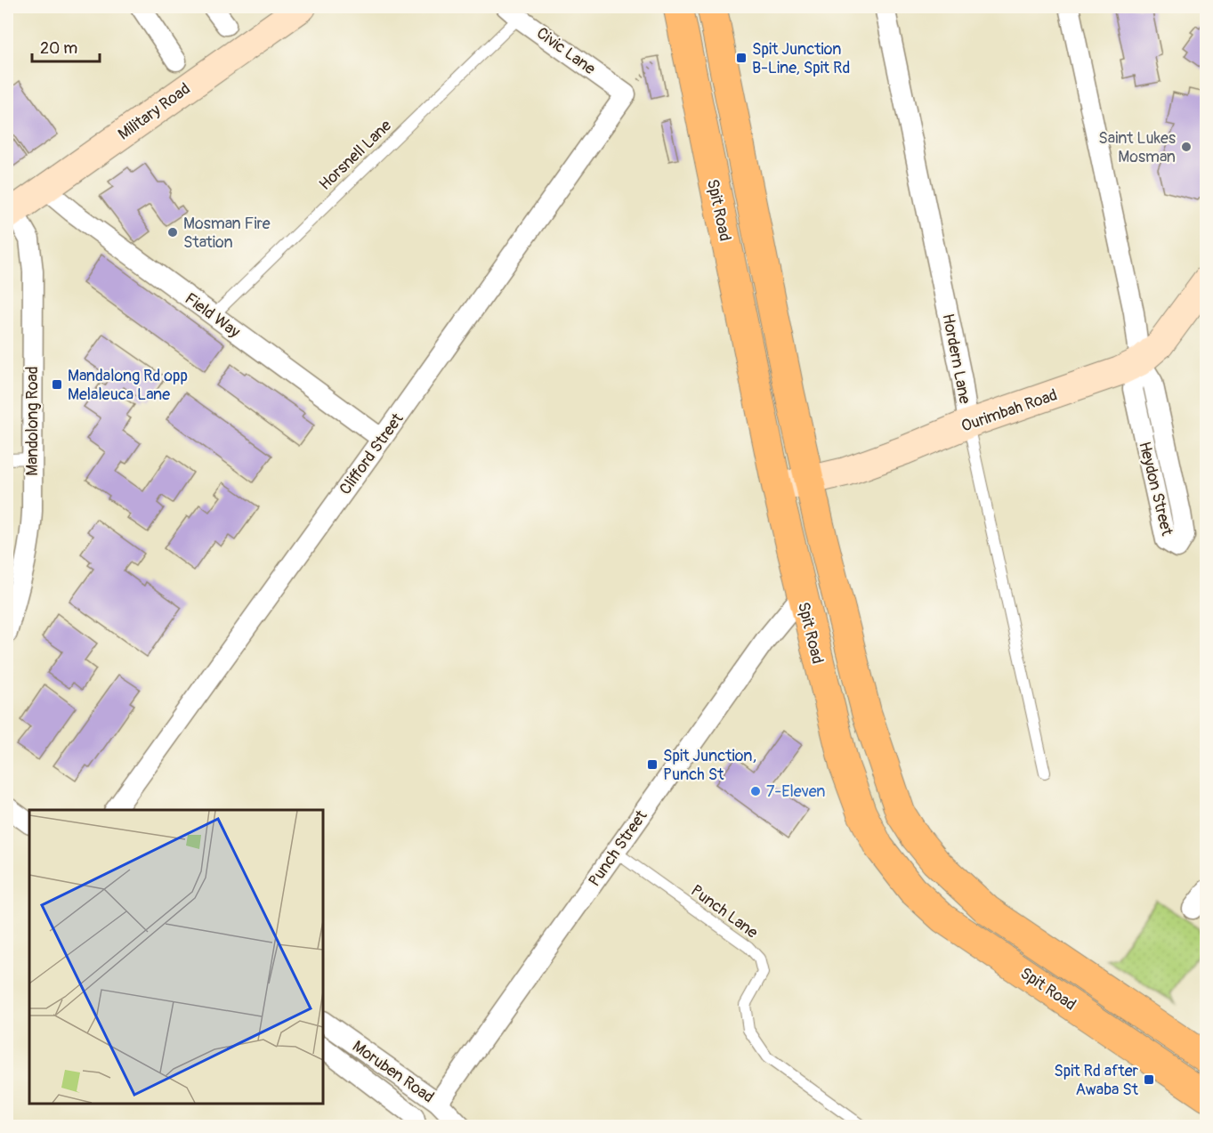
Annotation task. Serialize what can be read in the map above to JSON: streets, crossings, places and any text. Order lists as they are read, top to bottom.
{
  "streets": {
    "highway": ["Spit Road"],
    "main road": ["Military Road", "Ourimbah Road"],
    "street": [
      "Civic Lane",
      "Field Way",
      "Hordern Lane",
      "Mandolong Road",
      "Clifford Street",
      "Heydon Street",
      "Punch Street",
      "Moruben Road"
    ],
    "lane": ["Horsnell Lane", "Punch Lane"]
  },
  "crossings": [
    ["Civic Lane", "Horsnell Lane"],
    ["Civic Lane", "Clifford Street"],
    ["Military Road", "Field Way"],
    ["Military Road", "Mandolong Road"],
    ["Horsnell Lane", "Field Way"],
    ["Spit Road", "Ourimbah Road"],
    ["Spit Road", "Punch Street"],
    ["Field Way", "Clifford Street"],
    ["Hordern Lane", "Ourimbah Road"],
    ["Ourimbah Road", "Heydon Street"],
    ["Punch Street", "Punch Lane"],
    ["Punch Street", "Moruben Road"]
  ],
  "places": {
    "transit": [
      "Spit Junction B-Line, Spit Rd",
      "Mandalong Rd opp Melaleuca Lane",
      "Spit Junction, Punch St",
      "Spit Rd after Awaba St"
    ],
    "other": ["Saint Lukes Mosman", "Mosman Fire Station", "7-Eleven"]
  },
  "scale_bar": "20 m"
}
